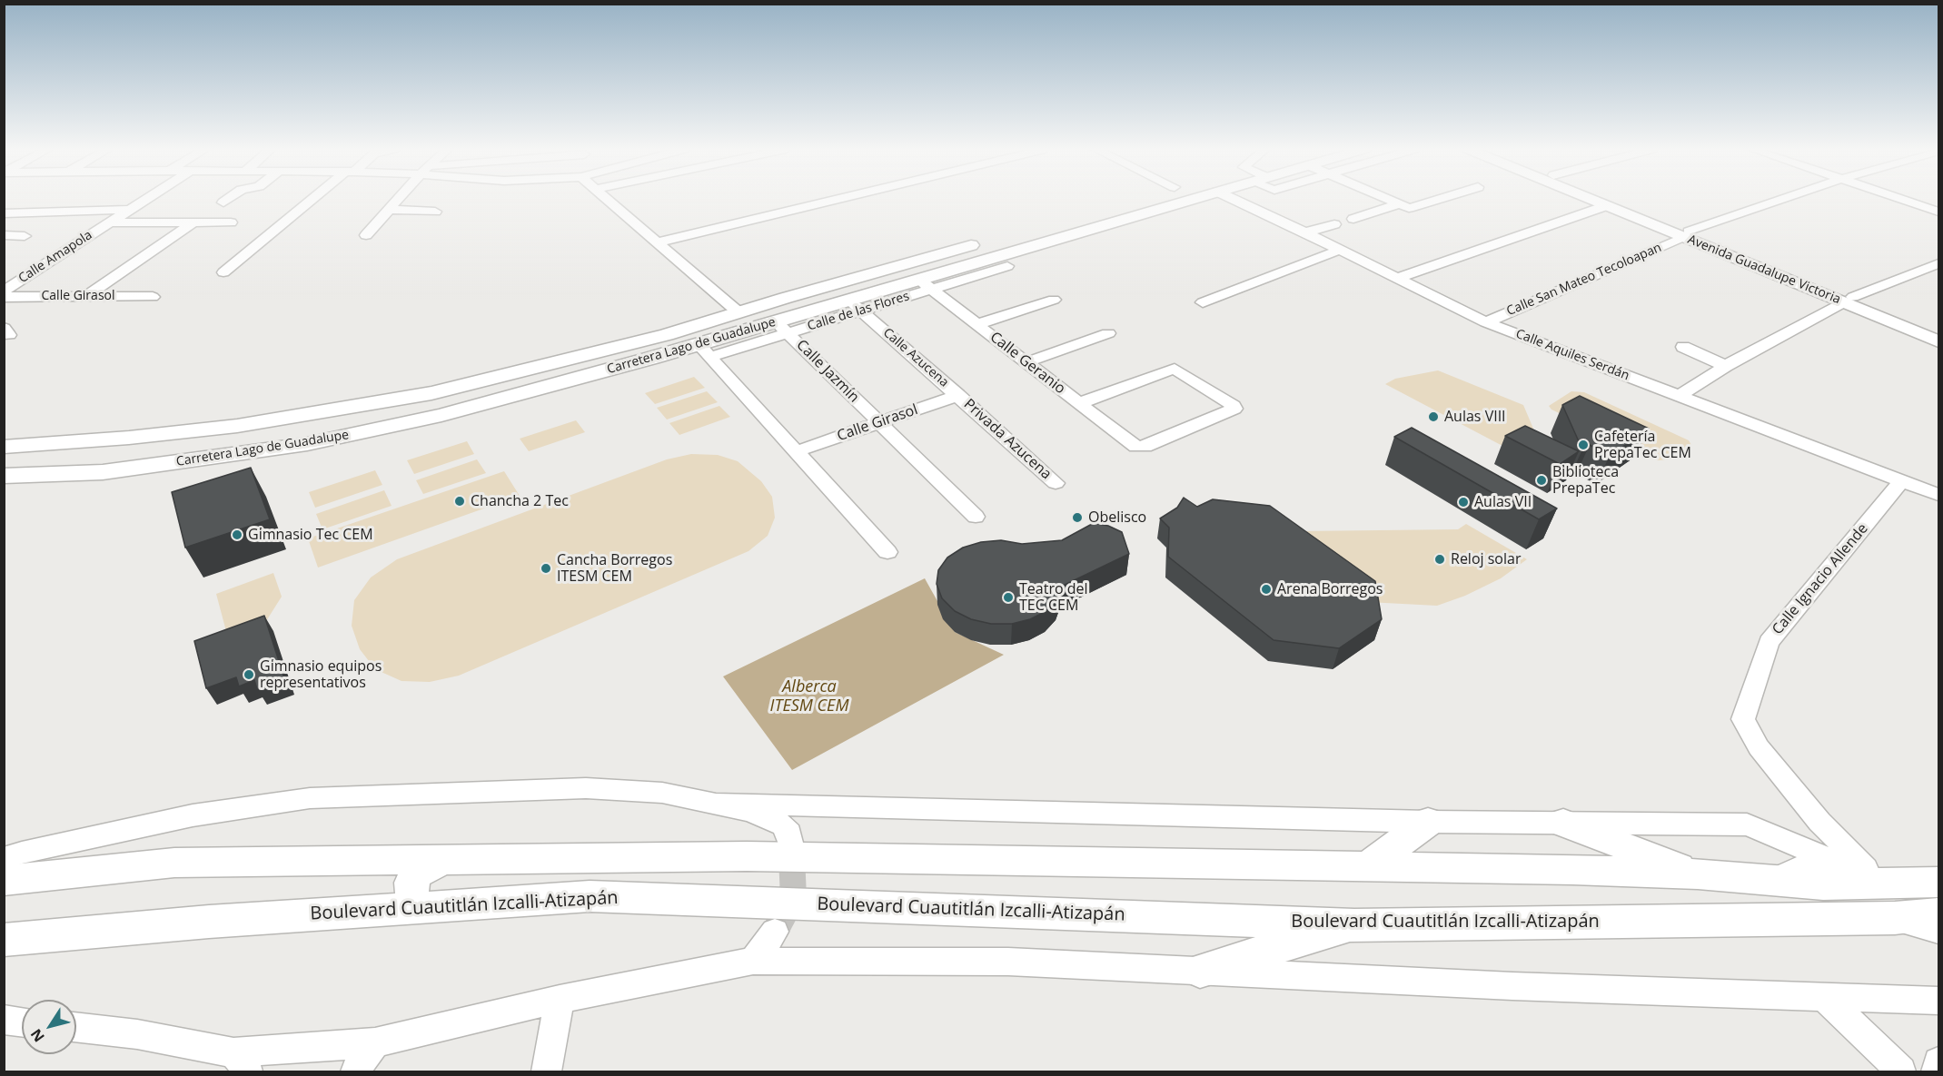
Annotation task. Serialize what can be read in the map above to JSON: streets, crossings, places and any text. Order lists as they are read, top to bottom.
{
  "streets": {
    "main road": ["Avenida Guadalupe Victoria", "Carretera Lago de Guadalupe", "Boulevard Cuautitlán Izcalli-Atizapán"],
    "street": [
      "Calle Amapola",
      "Calle San Mateo Tecoloapan",
      "Calle Girasol",
      "Calle de las Flores",
      "Calle Aquiles Serdán",
      "Calle Azucena",
      "Calle Geranio",
      "Calle Jazmín",
      "Privada Azucena",
      "Calle Ignacio Allende"
    ]
  },
  "crossings": [
    ["Calle Amapola", "Calle Girasol"],
    ["Avenida Guadalupe Victoria", "Calle San Mateo Tecoloapan"],
    ["Calle San Mateo Tecoloapan", "Calle Aquiles Serdán"],
    ["Calle Girasol", "Calle Azucena"],
    ["Calle Girasol", "Calle Jazmín"],
    ["Calle Girasol", "Privada Azucena"],
    ["Calle de las Flores", "Carretera Lago de Guadalupe"],
    ["Calle de las Flores", "Calle Azucena"],
    ["Calle de las Flores", "Calle Jazmín"],
    ["Carretera Lago de Guadalupe", "Calle Azucena"],
    ["Carretera Lago de Guadalupe", "Calle Geranio"],
    ["Carretera Lago de Guadalupe", "Calle Jazmín"],
    ["Calle Aquiles Serdán", "Calle Ignacio Allende"],
    ["Calle Azucena", "Privada Azucena"]
  ],
  "water": ["Alberca ITESM CEM"],
  "places": [
    "Aulas VIII",
    "Cafetería PrepaTec CEM",
    "Biblioteca PrepaTec",
    "Chancha 2 Tec",
    "Aulas VII",
    "Obelisco",
    "Gimnasio Tec CEM",
    "Reloj solar",
    "Cancha Borregos ITESM CEM",
    "Arena Borregos",
    "Teatro del TEC CEM",
    "Gimnasio equipos representativos"
  ],
  "north": "bottom left"
}
